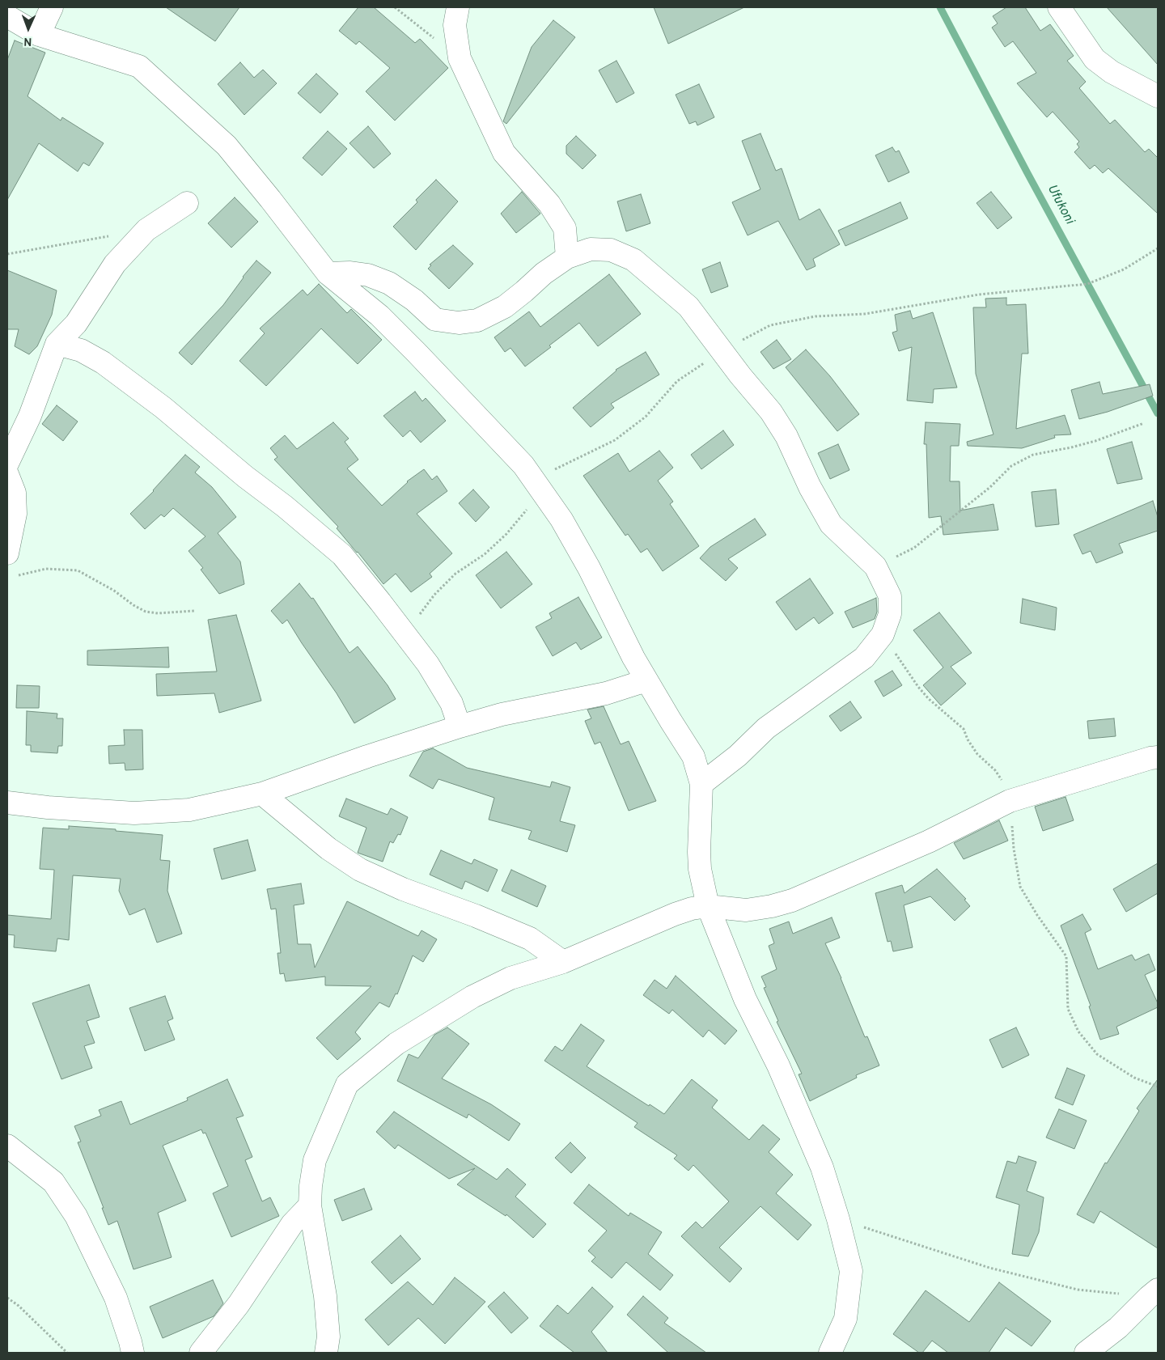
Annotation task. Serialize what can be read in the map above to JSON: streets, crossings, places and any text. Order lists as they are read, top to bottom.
{
  "water": ["Ufukoni"],
  "north": "bottom"
}
